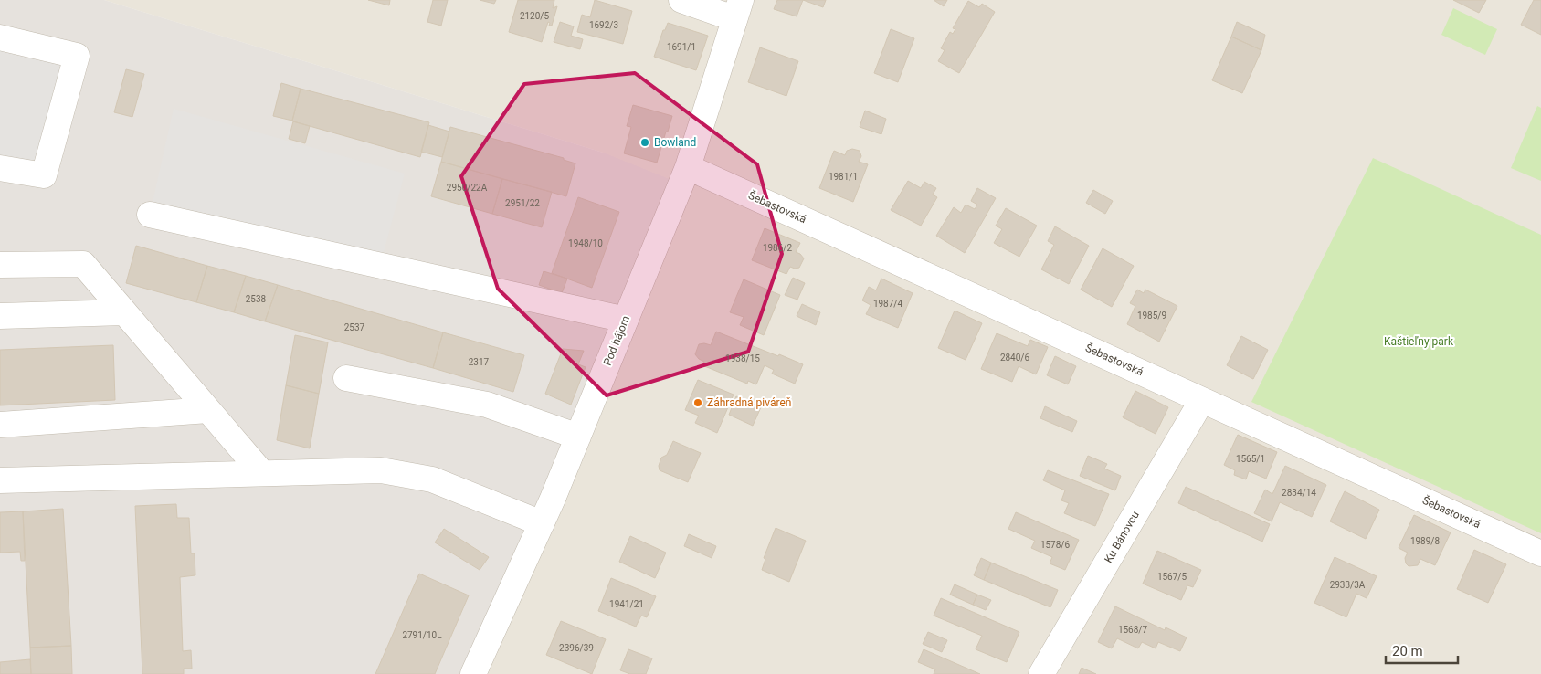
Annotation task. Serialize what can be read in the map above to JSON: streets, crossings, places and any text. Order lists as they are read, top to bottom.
{
  "streets": {
    "street": ["Šebastovská", "Pod hájom", "Ku Bánovcu"]
  },
  "crossings": [
    ["Šebastovská", "Pod hájom"],
    ["Šebastovská", "Ku Bánovcu"]
  ],
  "parks": ["Kaštieľny park"],
  "places": ["Bowland", "Záhradná piváreň"],
  "house_numbers": [
    "2120/5",
    "1692/3",
    "1691/1",
    "1981/1",
    "2950/22A",
    "2951/22",
    "1948/10",
    "1986/2",
    "2538",
    "1987/4",
    "1985/9",
    "2537",
    "2840/6",
    "1938/15",
    "2317",
    "1565/1",
    "2834/14",
    "1989/8",
    "1578/6",
    "1567/5",
    "2933/3A",
    "1941/21",
    "1568/7",
    "2791/10L",
    "2396/39"
  ],
  "scale_bar": "20 m"
}
